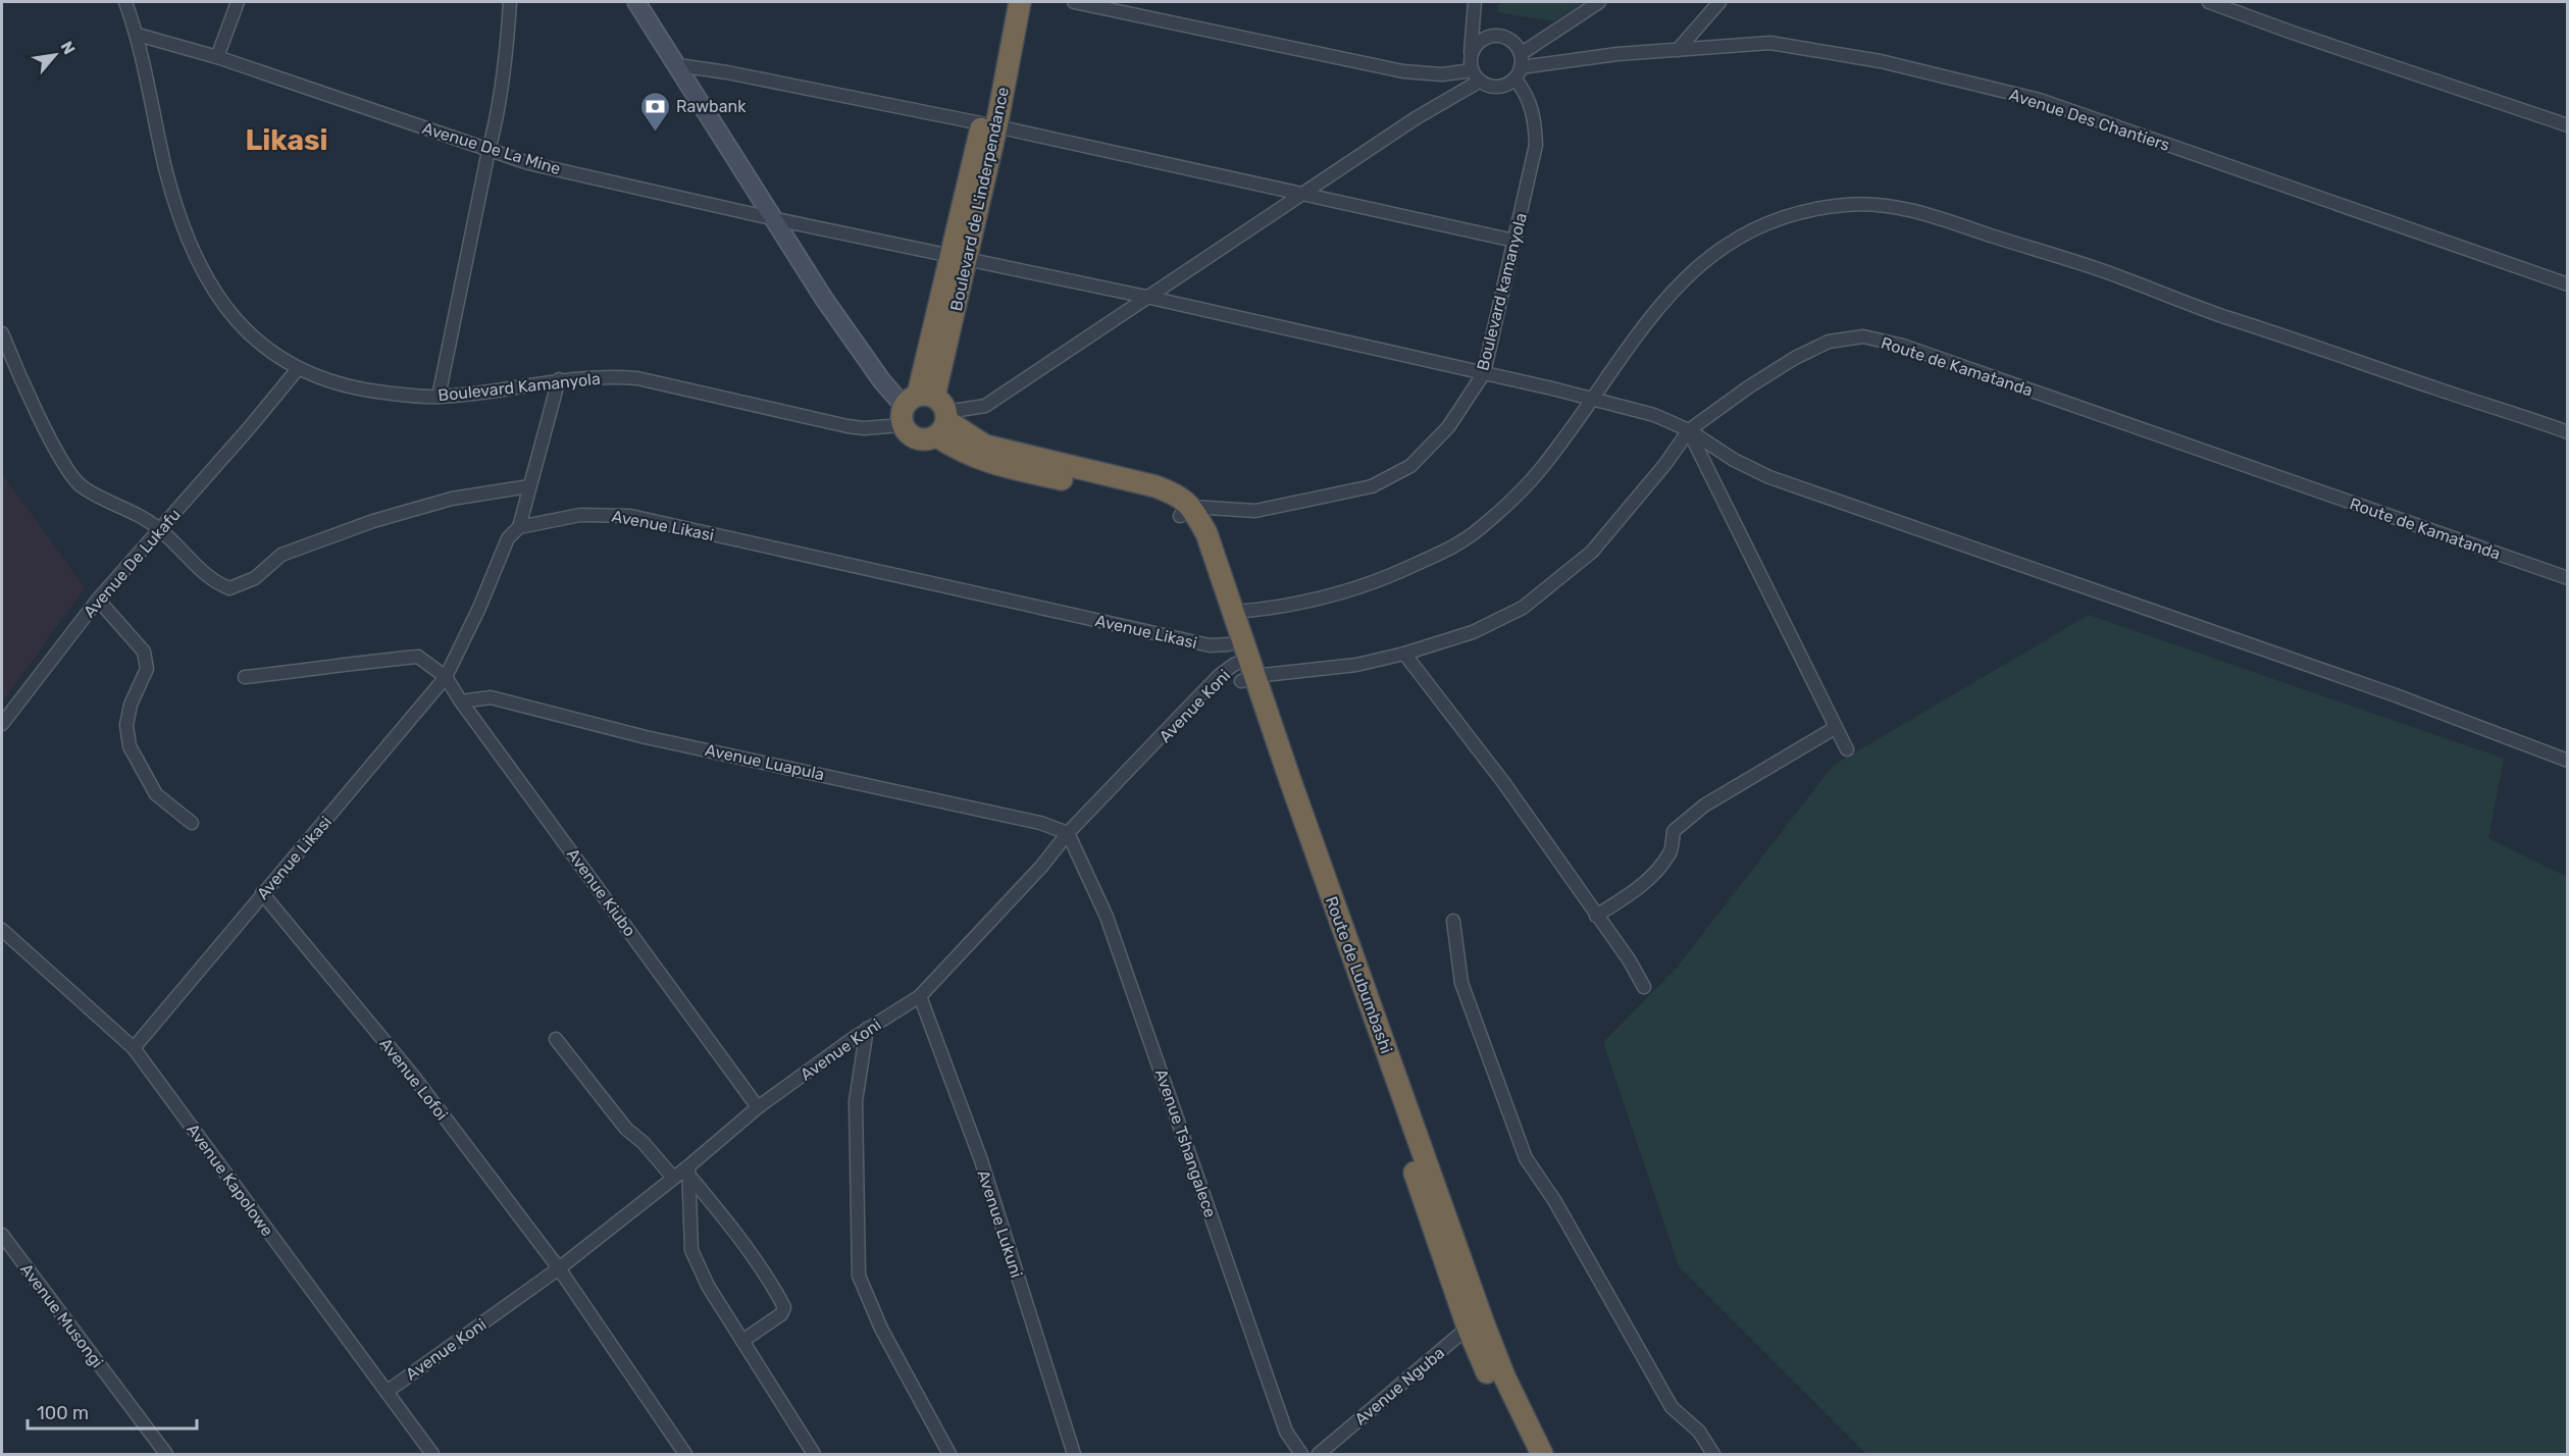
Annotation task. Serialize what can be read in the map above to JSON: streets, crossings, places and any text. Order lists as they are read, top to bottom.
{
  "streets": {
    "highway": ["Boulevard de L'inderpendance", "Route de Lubumbashi"],
    "street": [
      "Avenue Des Chantiers",
      "Avenue De La Mine",
      "Boulevard kamanyola",
      "Route de Kamatanda",
      "Boulevard Kamanyola",
      "Avenue Likasi",
      "Avenue De Lukafu",
      "Avenue Koni",
      "Avenue Luapula",
      "Avenue Kiubo",
      "Avenue Lofoi",
      "Avenue Tshangalece",
      "Avenue Kapolowe",
      "Avenue Lukuni",
      "Avenue Musongi",
      "Avenue Nguba"
    ]
  },
  "crossings": [
    ["Avenue Des Chantiers", "Boulevard kamanyola"],
    ["Avenue Des Chantiers", "Boulevard Kamanyola"],
    ["Avenue De La Mine", "Boulevard de L'inderpendance"],
    ["Avenue De La Mine", "Boulevard kamanyola"],
    ["Avenue De La Mine", "Route de Kamatanda"],
    ["Avenue De La Mine", "Boulevard Kamanyola"],
    ["Boulevard de L'inderpendance", "Boulevard Kamanyola"],
    ["Boulevard kamanyola", "Boulevard Kamanyola"],
    ["Boulevard kamanyola", "Route de Lubumbashi"],
    ["Route de Kamatanda", "Avenue Likasi"],
    ["Boulevard Kamanyola", "Avenue De Lukafu"],
    ["Avenue Likasi", "Avenue Koni"],
    ["Avenue Likasi", "Avenue Kiubo"],
    ["Avenue Likasi", "Route de Lubumbashi"],
    ["Avenue Likasi", "Avenue Lofoi"],
    ["Avenue Likasi", "Avenue Kapolowe"],
    ["Avenue Koni", "Avenue Luapula"],
    ["Avenue Koni", "Avenue Kiubo"],
    ["Avenue Koni", "Route de Lubumbashi"],
    ["Avenue Koni", "Avenue Lofoi"],
    ["Avenue Koni", "Avenue Tshangalece"],
    ["Avenue Koni", "Avenue Kapolowe"],
    ["Avenue Koni", "Avenue Lukuni"],
    ["Avenue Luapula", "Avenue Kiubo"],
    ["Avenue Luapula", "Avenue Tshangalece"],
    ["Route de Lubumbashi", "Avenue Nguba"]
  ],
  "districts": ["Likasi"],
  "places": {
    "bank": ["Rawbank"]
  },
  "scale_bar": "100 m",
  "north": "top right"
}
